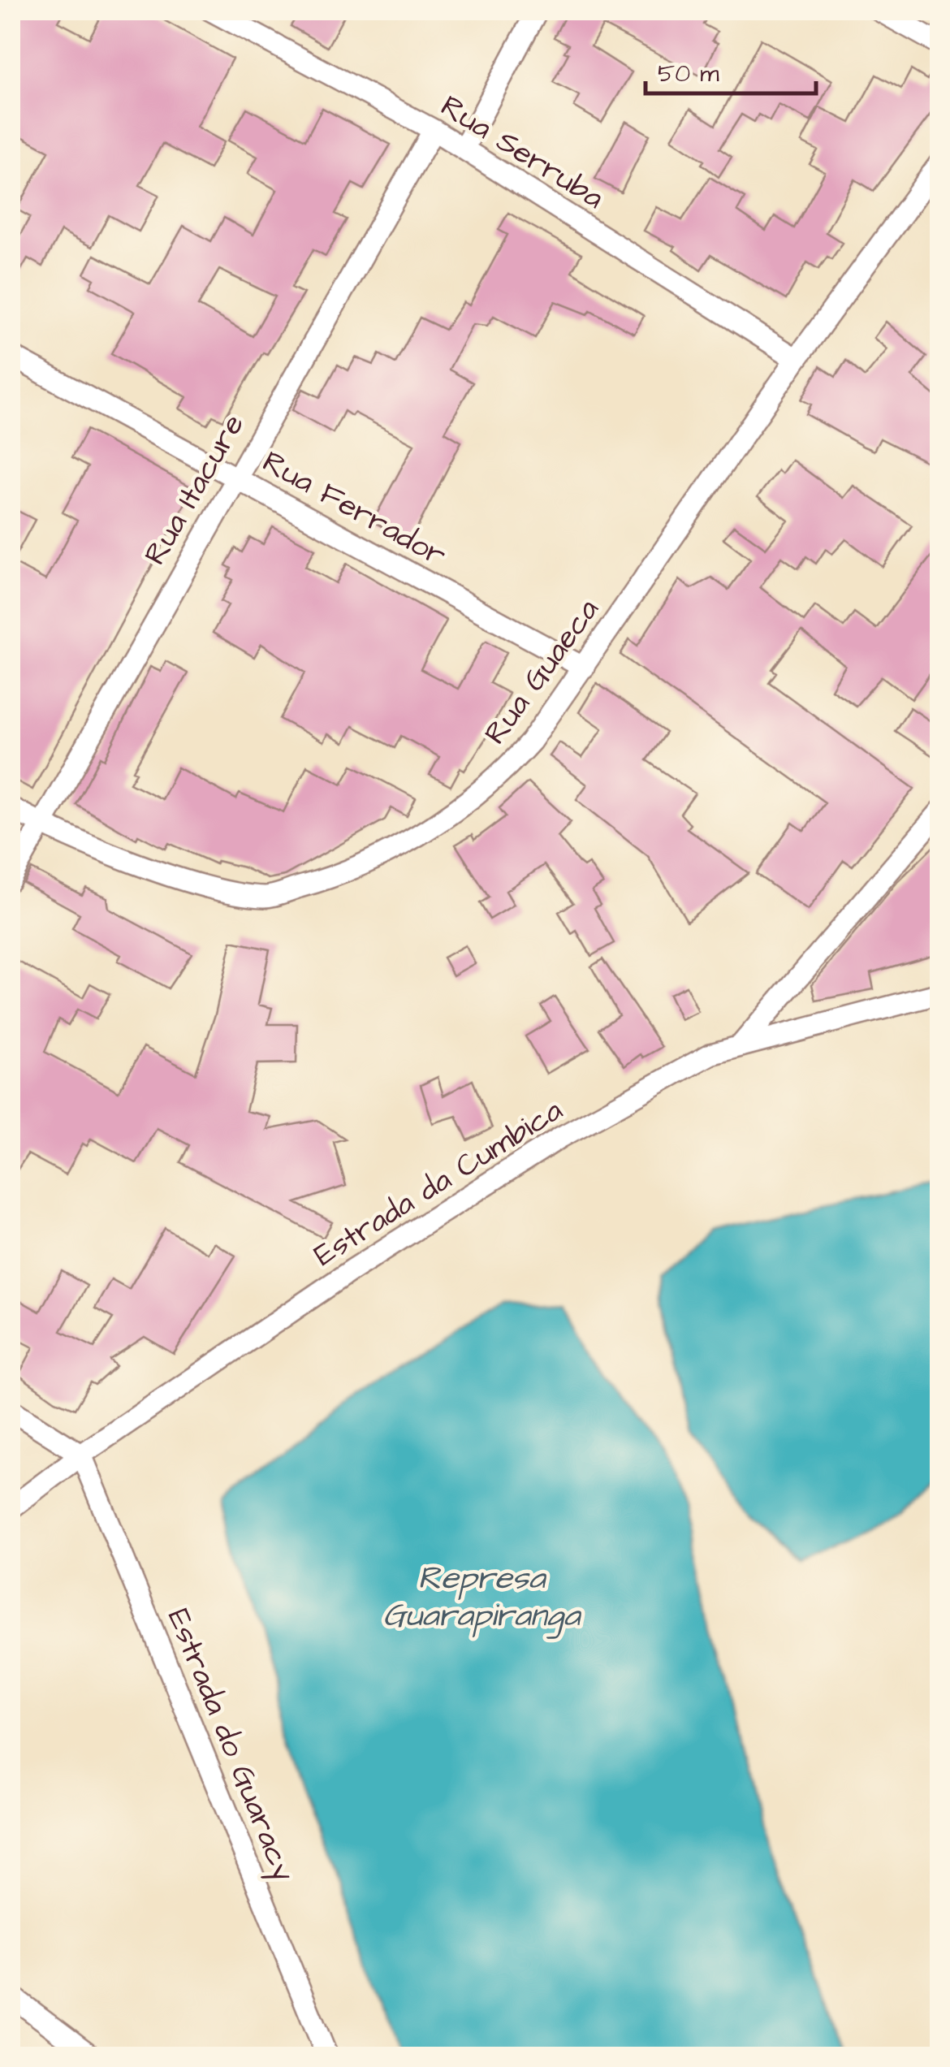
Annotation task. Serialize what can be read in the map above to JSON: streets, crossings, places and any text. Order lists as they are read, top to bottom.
{
  "streets": {
    "street": [
      "Rua Serruba",
      "Rua Itacure",
      "Rua Ferrador",
      "Rua Guaeca",
      "Estrada da Cumbica",
      "Estrada do Guaracy"
    ]
  },
  "crossings": [
    ["Rua Serruba", "Rua Itacure"],
    ["Rua Serruba", "Rua Guaeca"],
    ["Rua Itacure", "Rua Ferrador"],
    ["Rua Itacure", "Rua Guaeca"],
    ["Rua Ferrador", "Rua Guaeca"],
    ["Estrada da Cumbica", "Estrada do Guaracy"]
  ],
  "water": ["Represa Guarapiranga"],
  "scale_bar": "50 m"
}
